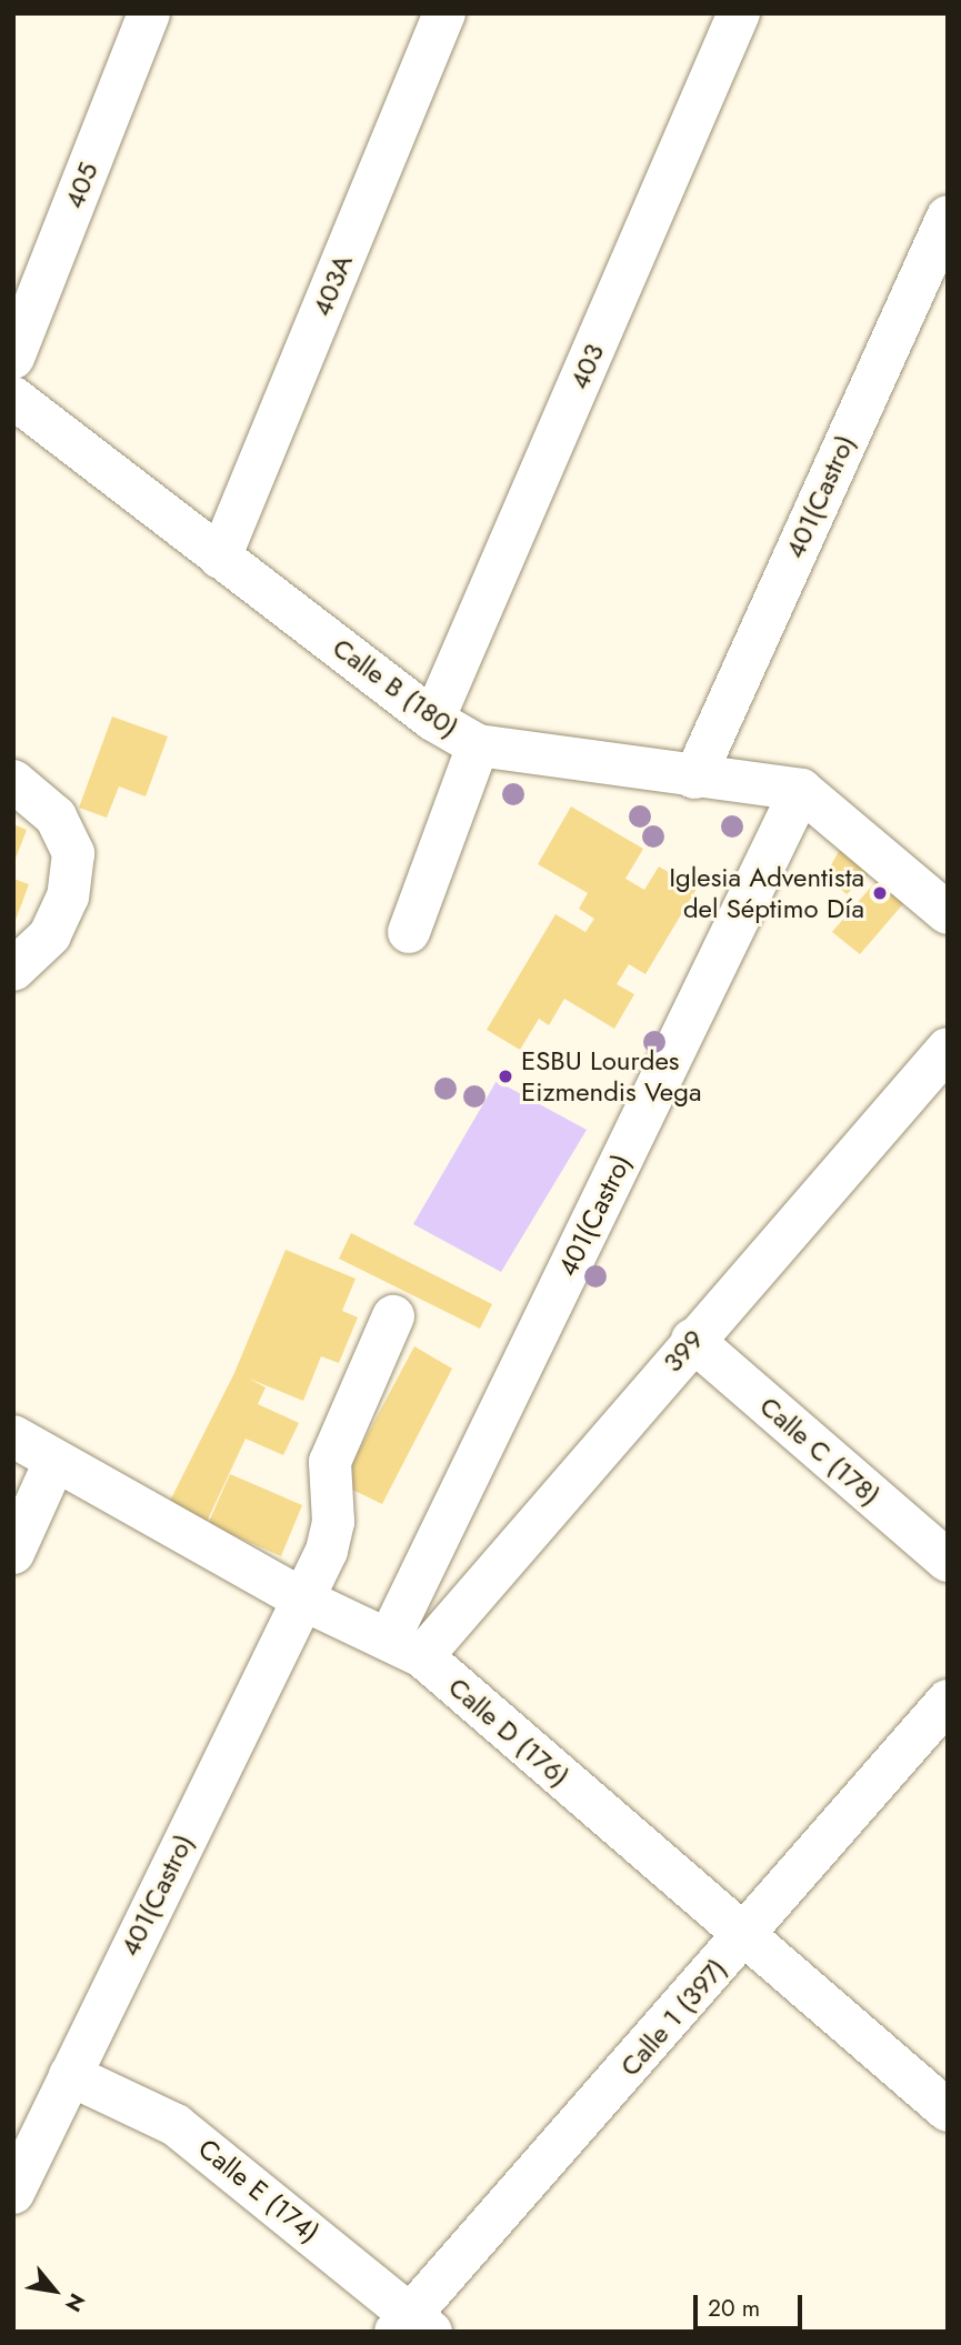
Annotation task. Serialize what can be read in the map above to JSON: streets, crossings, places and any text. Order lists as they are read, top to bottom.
{
  "streets": {
    "street": [
      "405",
      "403A",
      "403",
      "401(Castro)",
      "Calle B (180)",
      "399",
      "Calle C (178)",
      "Calle D (176)",
      "Calle 1 (397)",
      "Calle E (174)"
    ]
  },
  "crossings": [
    ["403A", "Calle B (180)"],
    ["403", "Calle B (180)"],
    ["401(Castro)", "Calle B (180)"],
    ["401(Castro)", "399"],
    ["401(Castro)", "Calle D (176)"],
    ["401(Castro)", "Calle E (174)"],
    ["399", "Calle C (178)"],
    ["399", "Calle D (176)"],
    ["Calle D (176)", "Calle 1 (397)"],
    ["Calle 1 (397)", "Calle E (174)"]
  ],
  "places": ["Iglesia Adventista del Séptimo Día", "ESBU Lourdes Eizmendis Vega"],
  "scale_bar": "20 m",
  "north": "bottom right"
}
